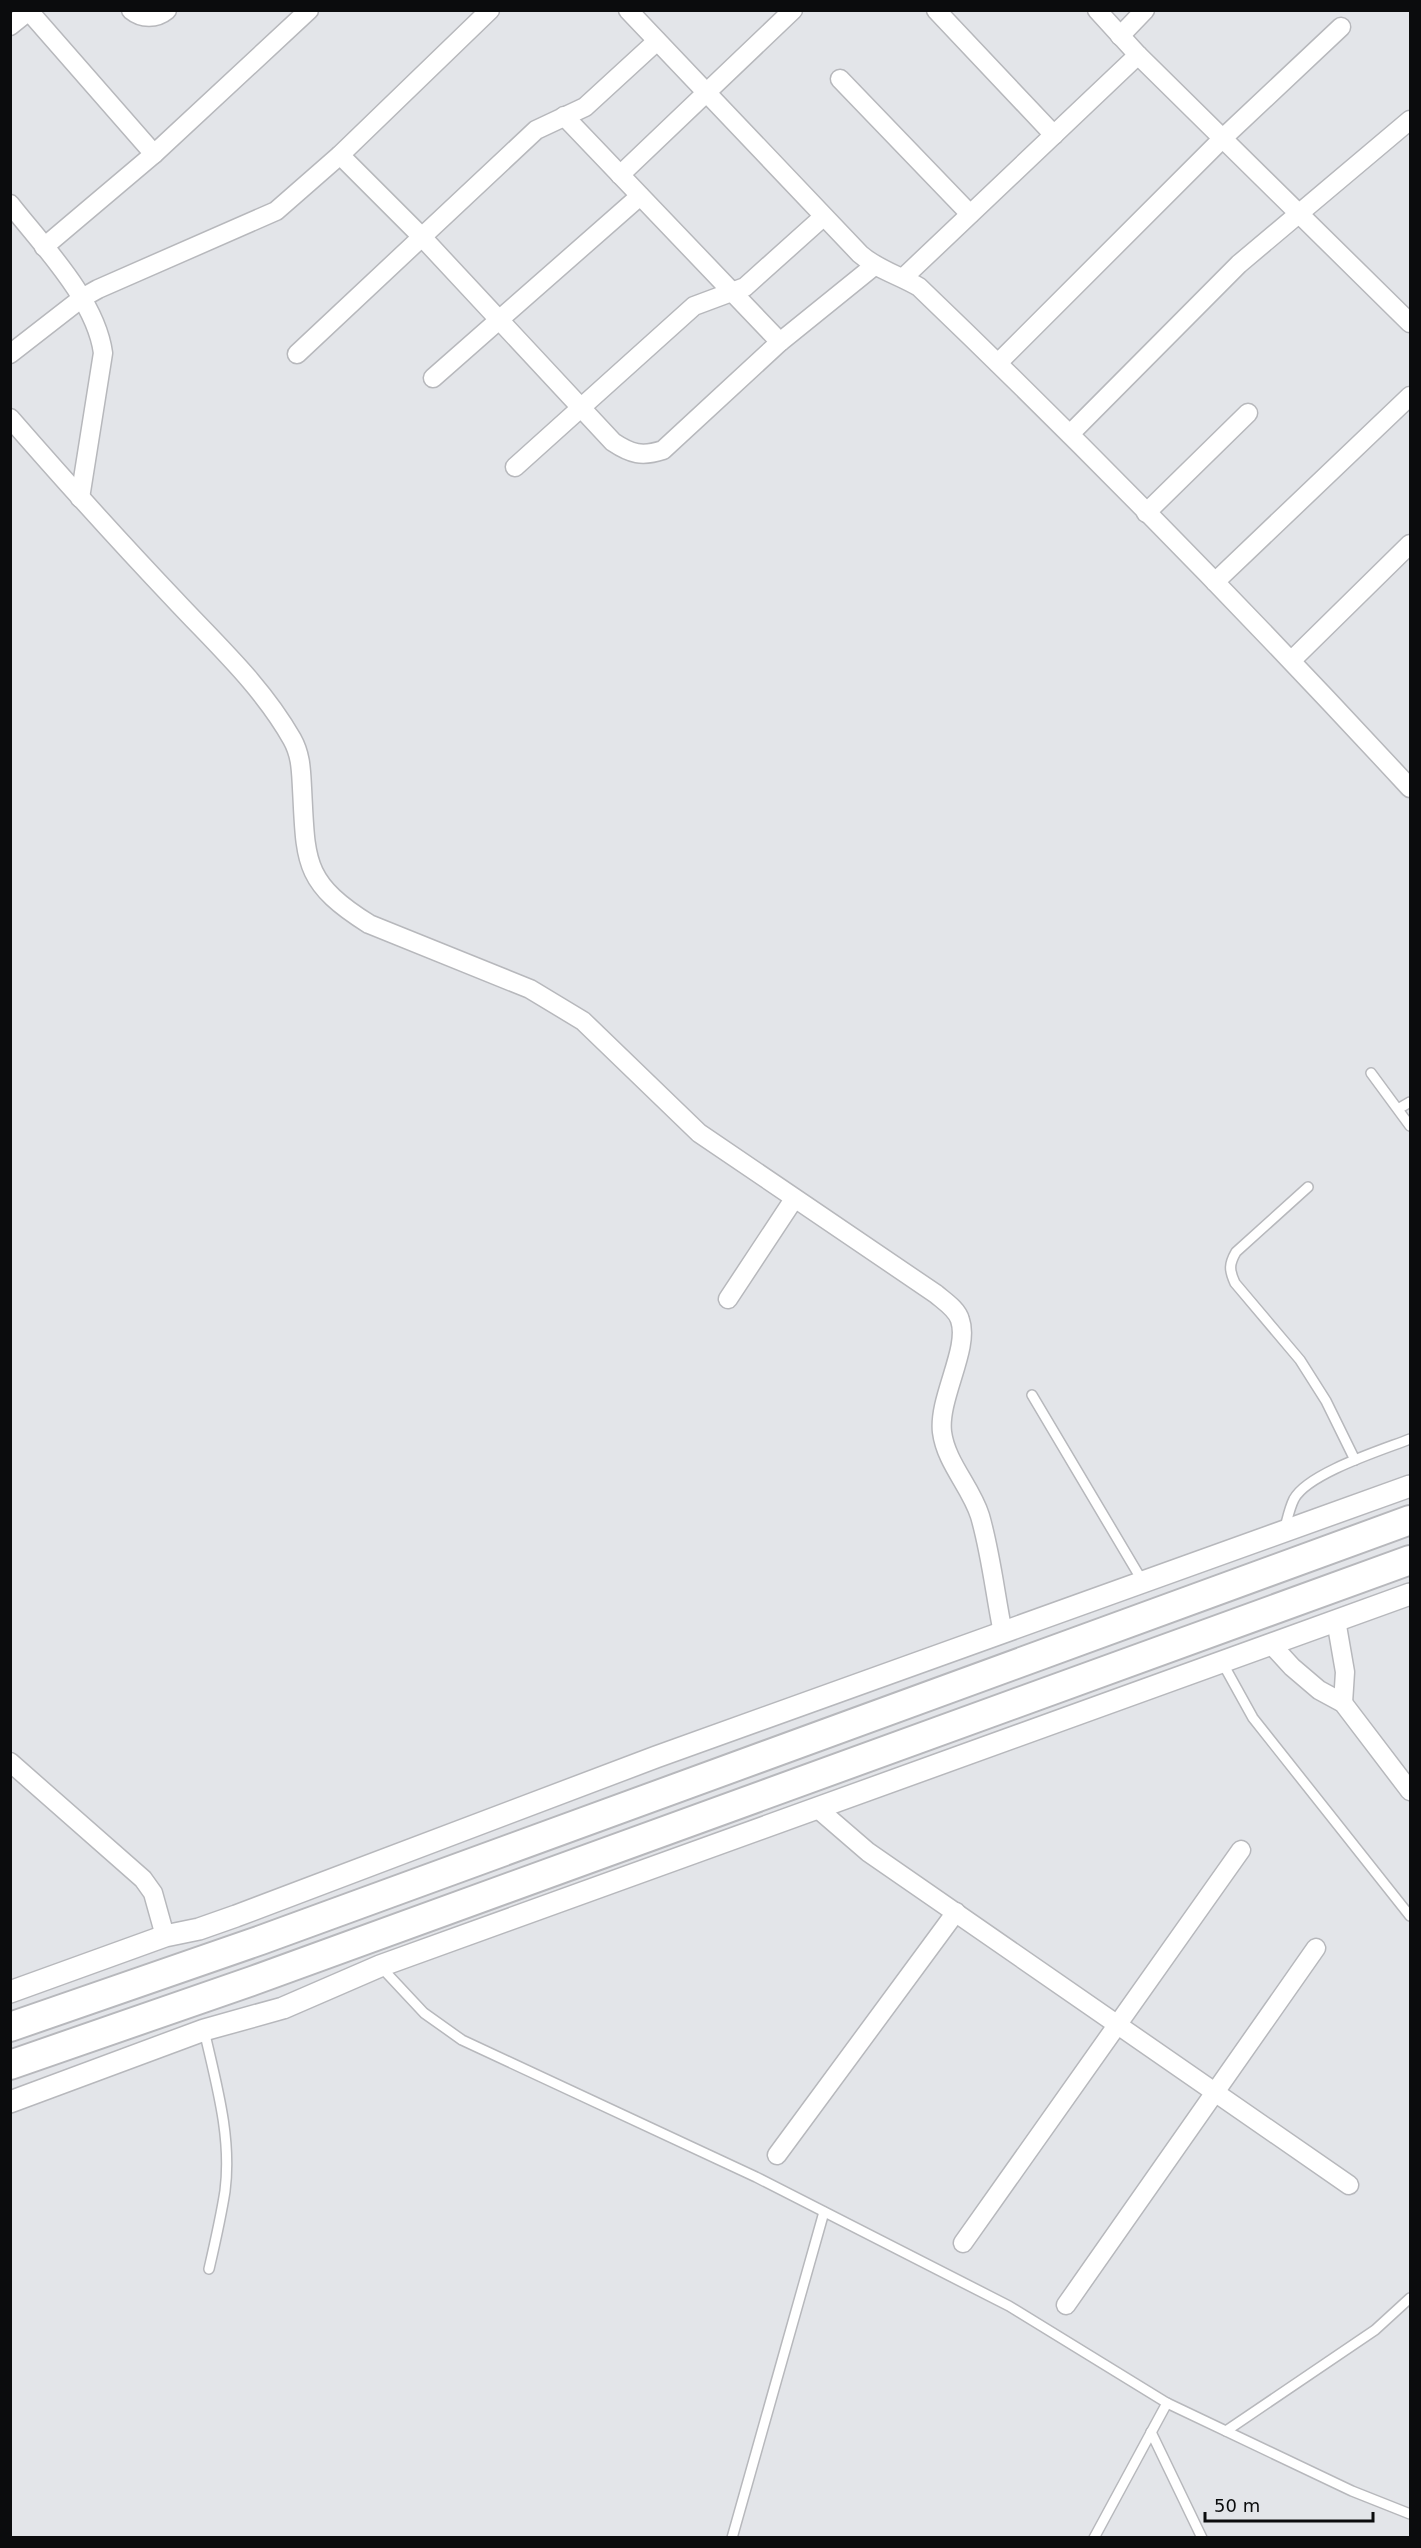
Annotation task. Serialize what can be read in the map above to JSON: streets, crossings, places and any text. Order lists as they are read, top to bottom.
{
  "scale_bar": "50 m"
}
